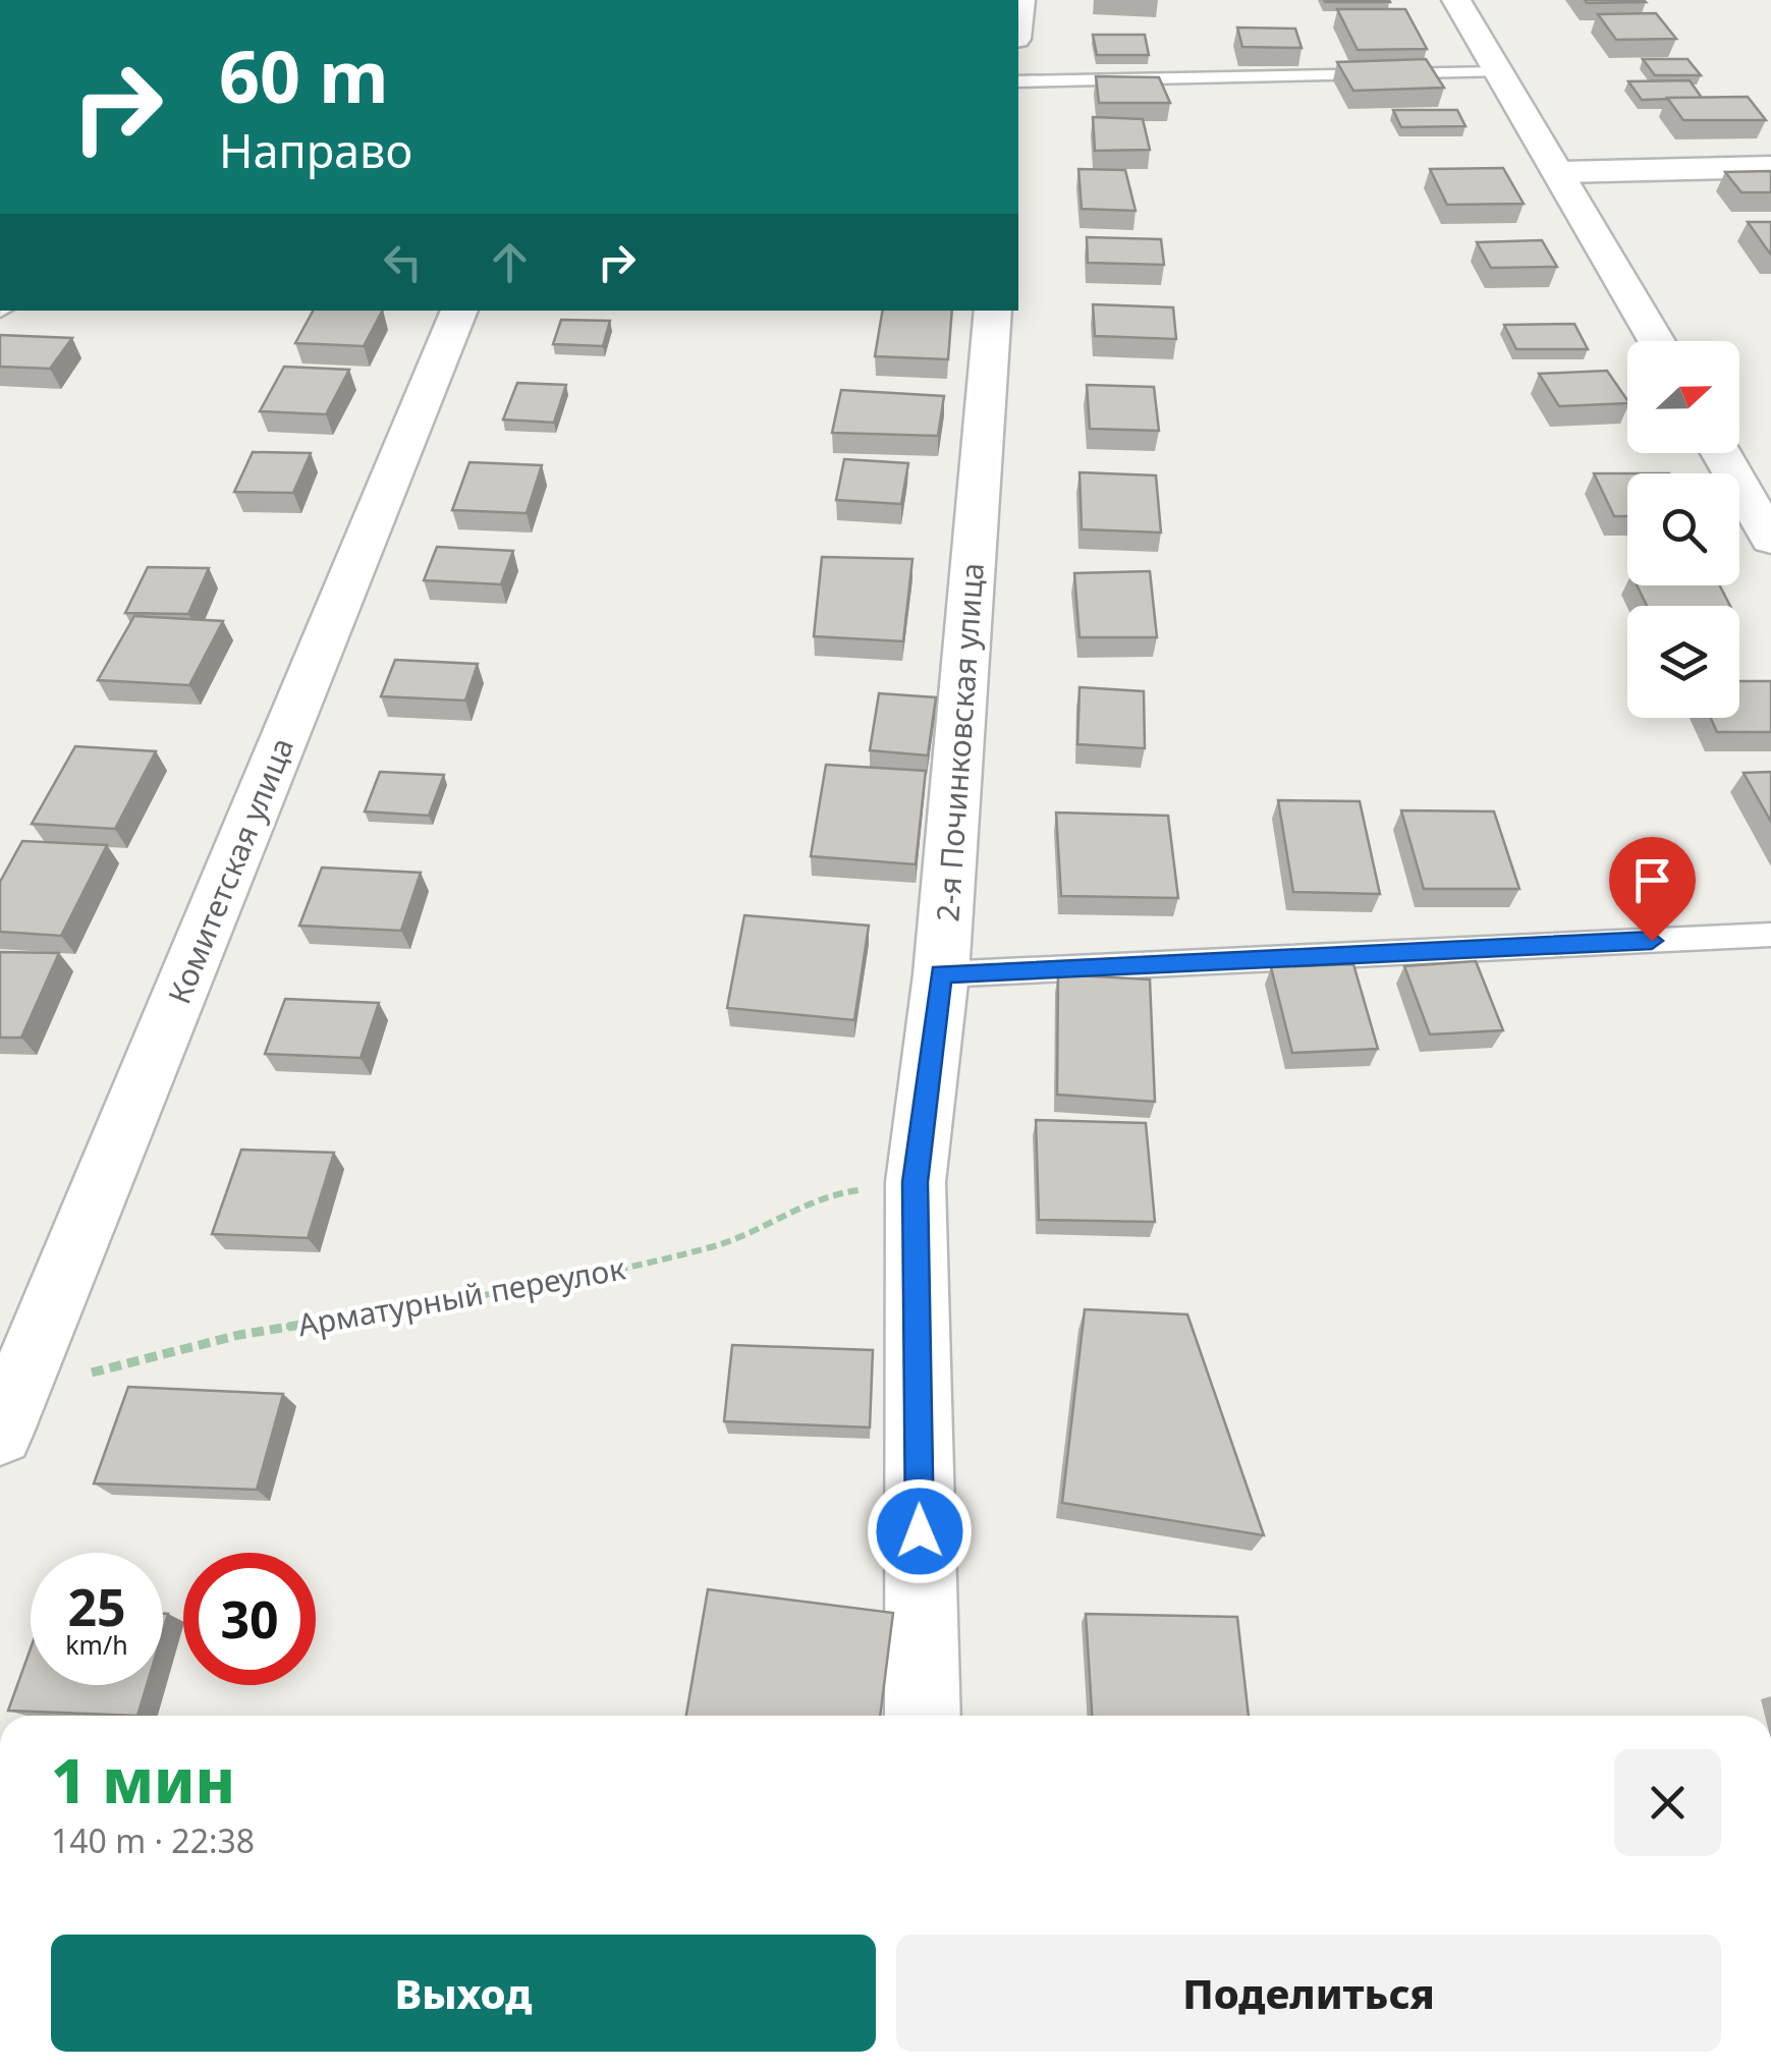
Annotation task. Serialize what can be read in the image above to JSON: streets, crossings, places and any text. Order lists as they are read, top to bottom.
{
  "streets": {
    "street": ["2-я Починковская улица", "Комитетская улица"],
    "path": ["Арматурный переулок"]
  },
  "crossings": [
    ["2-я Починковская улица", "Арматурный переулок"],
    ["Комитетская улица", "Арматурный переулок"]
  ],
  "north": "right",
  "page": {
    "turn": ["60 m", "Направо"],
    "speed": "25 km/h",
    "limit": "30",
    "heading": ["1 мин", "140 m · 22:38"],
    "buttons": ["Выход", "Поделиться"]
  }
}
